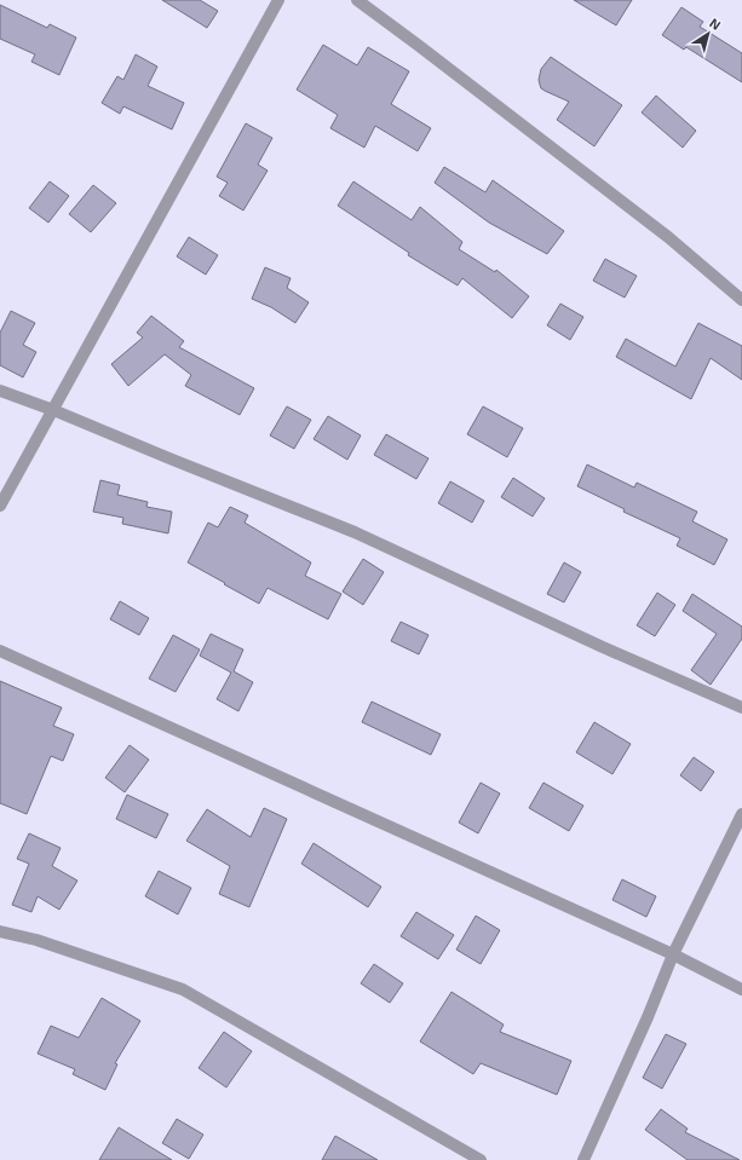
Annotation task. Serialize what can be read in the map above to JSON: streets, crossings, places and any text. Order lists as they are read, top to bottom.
{
  "north": "top right"
}
